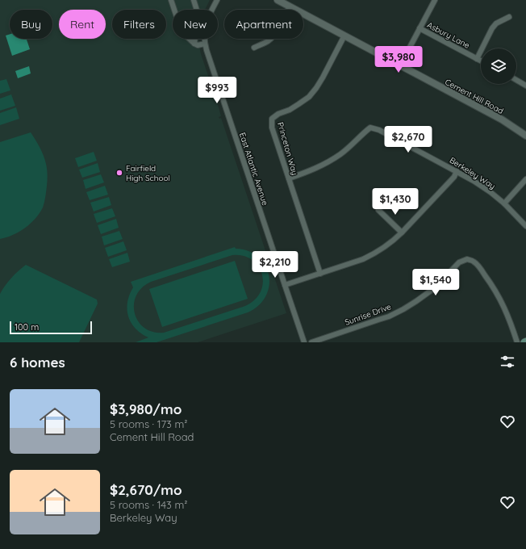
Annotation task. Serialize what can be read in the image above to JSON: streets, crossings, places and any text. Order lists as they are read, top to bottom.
{
  "streets": {
    "street": [
      "Asbury Lane",
      "Cement Hill Road",
      "Princeton Way",
      "East Atlantic Avenue",
      "Berkeley Way",
      "Sunrise Drive"
    ]
  },
  "crossings": [
    ["Cement Hill Road", "Princeton Way"],
    ["Princeton Way", "Berkeley Way"]
  ],
  "places": ["Fairfield High School"],
  "scale_bar": "100 m",
  "page": {
    "chip": [
      "Buy",
      "Rent",
      "Filters",
      "New",
      "Apartment"
    ],
    "price": [
      "$3,980",
      "$993",
      "$2,670",
      "$1,430",
      "$2,210",
      "$1,540"
    ],
    "scale": "100 m",
    "heading": "6 homes",
    "list": [
      {
        "name": "$3,980/mo",
        "note": "5 rooms · 173 m² · Cement Hill Road"
      },
      {
        "name": "$2,670/mo",
        "note": "5 rooms · 143 m² · Berkeley Way"
      }
    ]
  }
}
